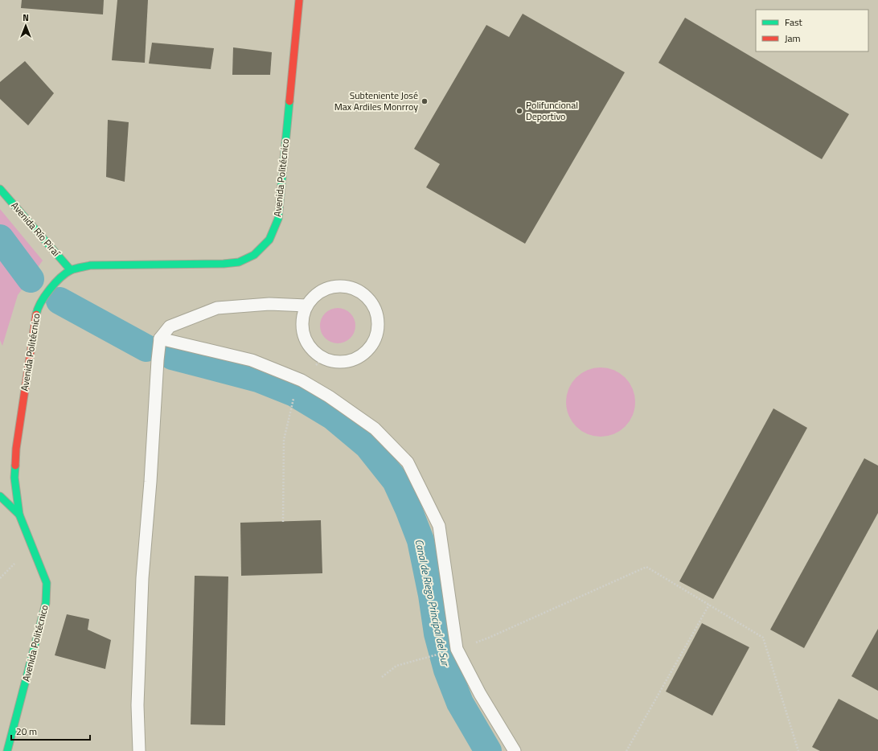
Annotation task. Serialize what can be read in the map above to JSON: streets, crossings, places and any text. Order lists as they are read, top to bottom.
{
  "streets": {
    "main road": ["Avenida Politécnico", "Avenida Río Piraí"]
  },
  "crossings": [
    ["Avenida Politécnico", "Avenida Río Piraí"]
  ],
  "water": ["Canal de Riego Principal del Sur"],
  "places": ["Subteniente José Max Ardiles Monrroy", "Polifuncional Deportivo"],
  "legend": ["Fast", "Jam"],
  "scale_bar": "20 m",
  "north": "top"
}
